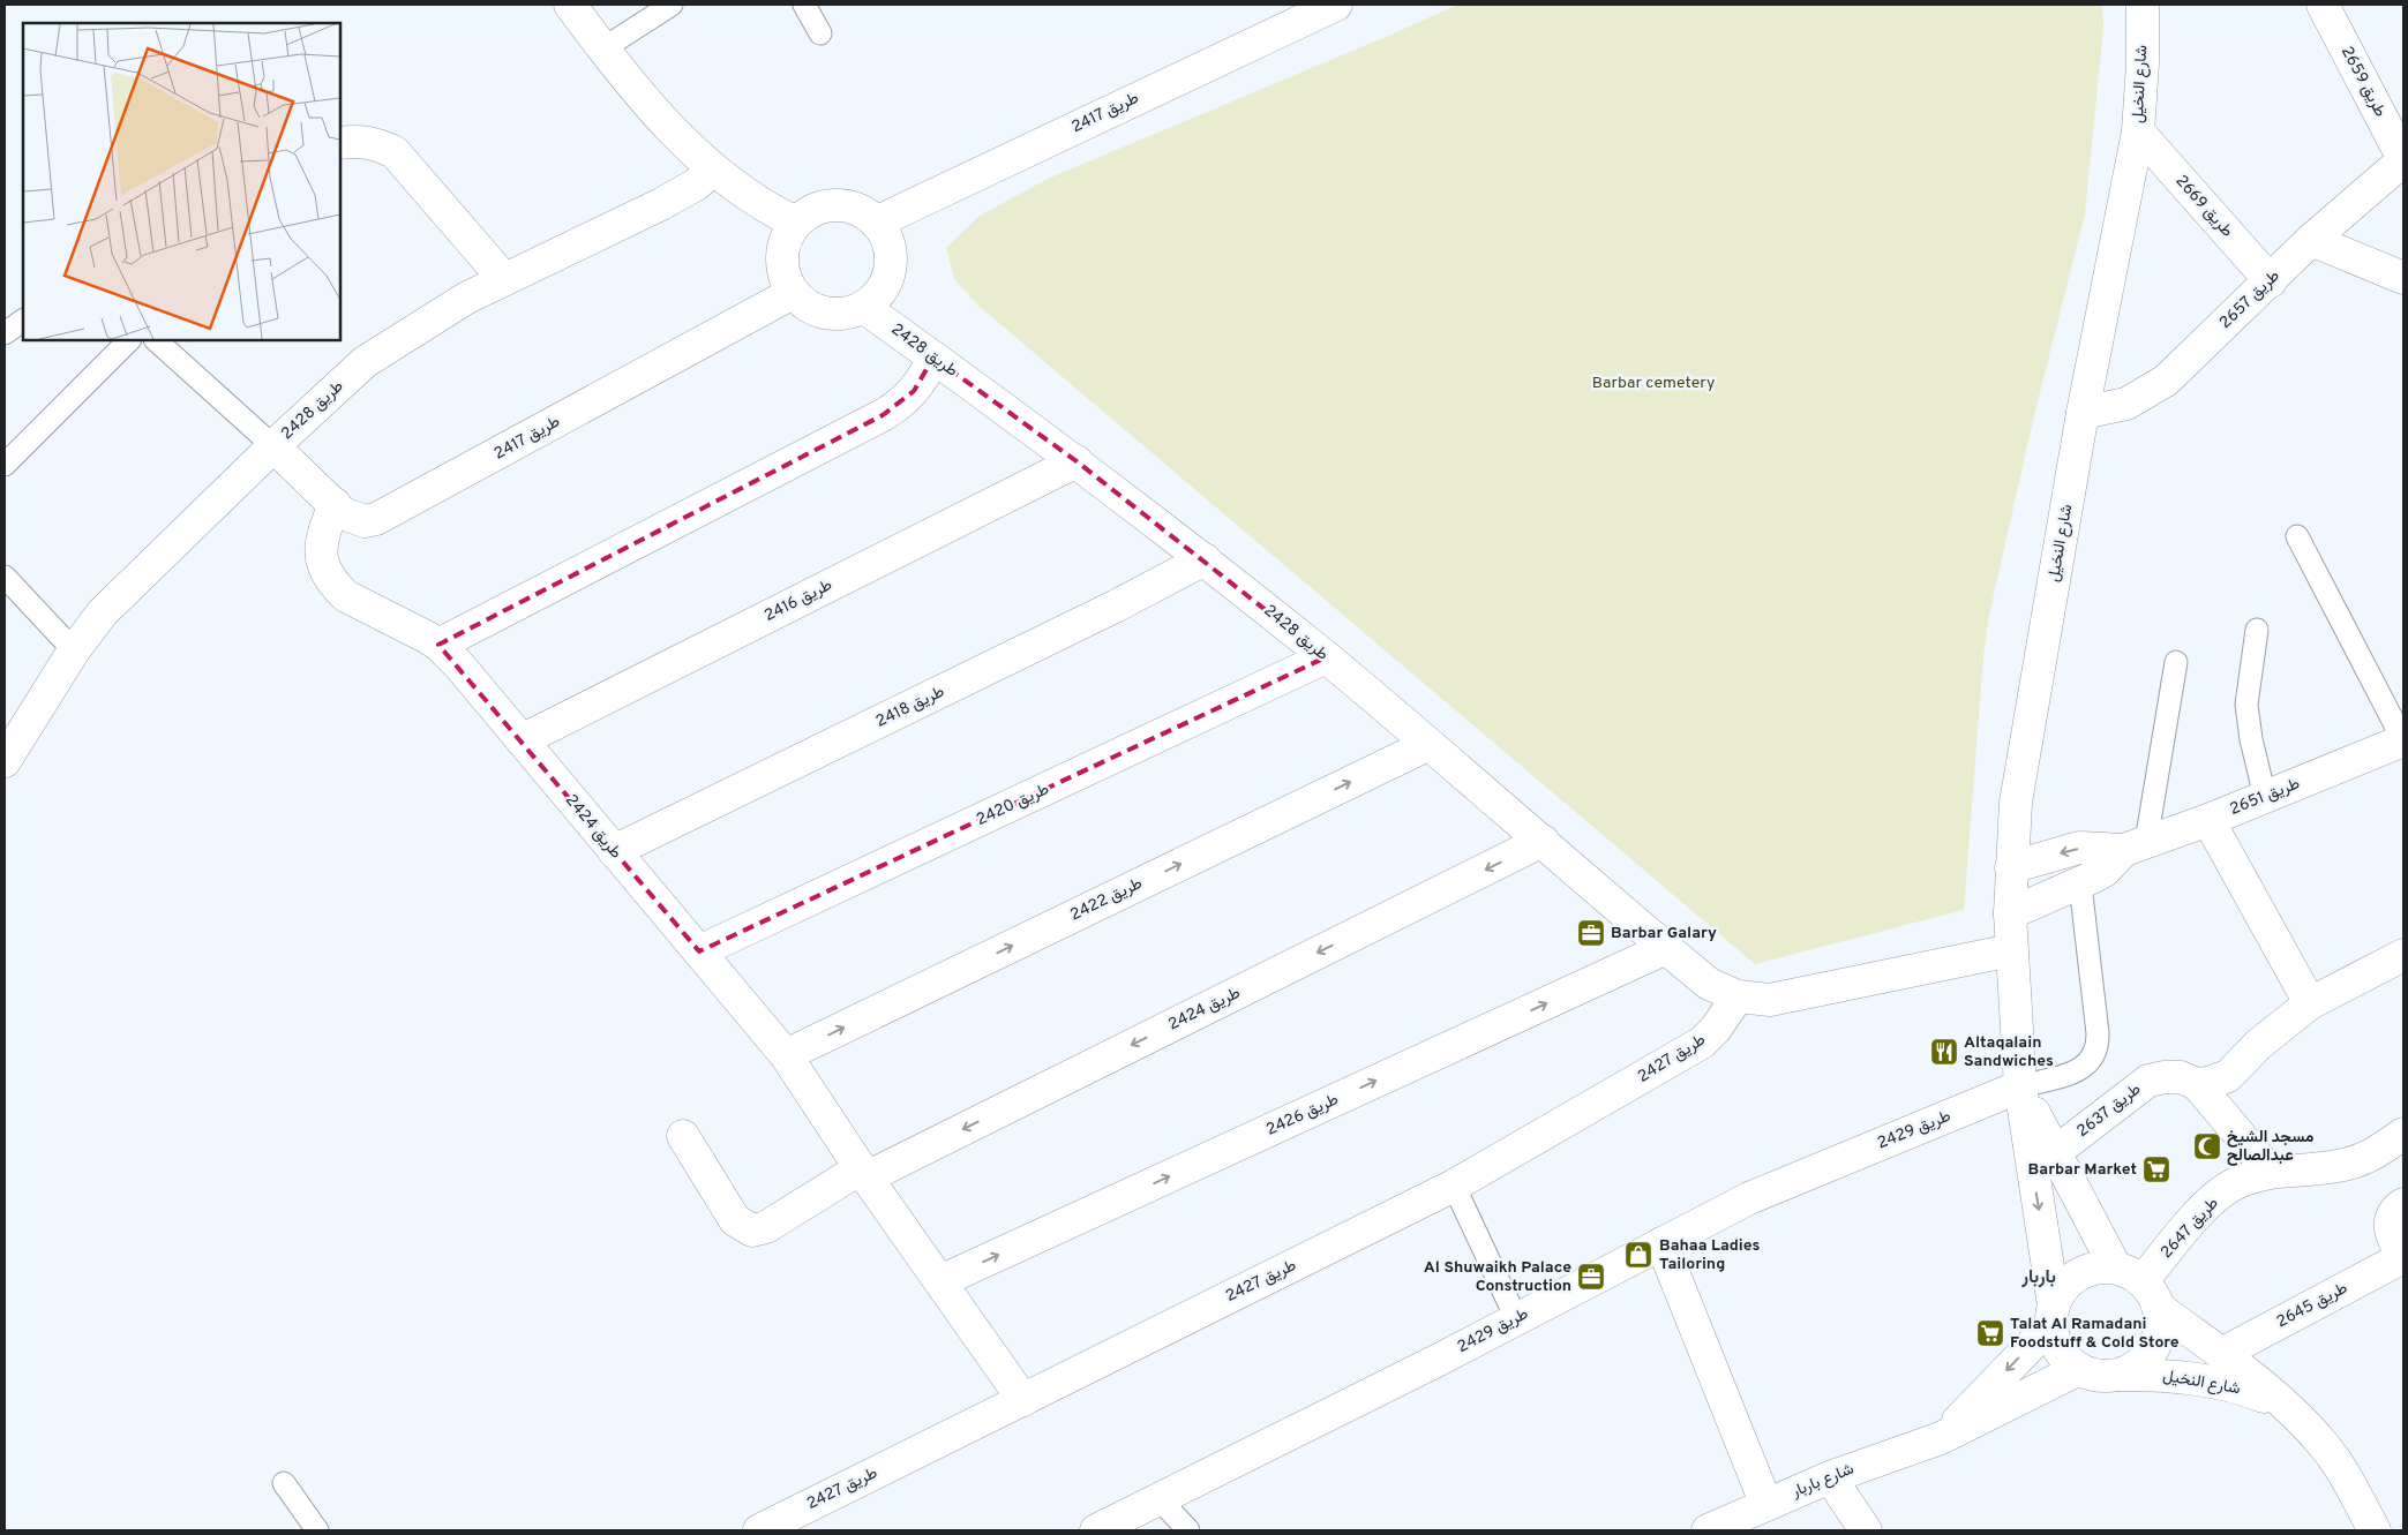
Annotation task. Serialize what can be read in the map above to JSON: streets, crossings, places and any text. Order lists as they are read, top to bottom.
{
  "streets": {
    "street": [
      "طريق 2659",
      "شارع النخيل",
      "طريق 2417",
      "طريق 2669",
      "طريق 2657",
      "طريق 2428",
      "طريق 2416",
      "طريق 2418",
      "طريق 2651",
      "طريق 2420",
      "طريق 2424",
      "طريق 2422",
      "طريق 2427",
      "طريق 2637",
      "طريق 2426",
      "طريق 2429",
      "طريق 2647",
      "طريق 2645",
      "شارع باربار"
    ]
  },
  "crossings": [
    ["طريق 2659", "طريق 2657"],
    ["شارع النخيل", "طريق 2669"],
    ["شارع النخيل", "طريق 2657"],
    ["شارع النخيل", "طريق 2651"],
    ["شارع النخيل", "طريق 2637"],
    ["شارع النخيل", "طريق 2429"],
    ["شارع النخيل", "طريق 2647"],
    ["شارع النخيل", "طريق 2645"],
    ["شارع النخيل", "شارع باربار"],
    ["طريق 2417", "طريق 2428"],
    ["طريق 2417", "طريق 2424"],
    ["طريق 2669", "طريق 2657"],
    ["طريق 2428", "طريق 2416"],
    ["طريق 2428", "طريق 2418"],
    ["طريق 2428", "طريق 2420"],
    ["طريق 2428", "طريق 2424"],
    ["طريق 2428", "طريق 2422"],
    ["طريق 2428", "طريق 2427"],
    ["طريق 2428", "طريق 2426"],
    ["طريق 2416", "طريق 2424"],
    ["طريق 2418", "طريق 2424"],
    ["طريق 2420", "طريق 2424"],
    ["طريق 2424", "طريق 2422"],
    ["طريق 2424", "طريق 2427"],
    ["طريق 2424", "طريق 2426"],
    ["طريق 2647", "شارع باربار"]
  ],
  "one_way": ["طريق 2424", "طريق 2422", "طريق 2426"],
  "districts": ["باربار"],
  "parks": ["Barbar cemetery"],
  "places": {
    "office": ["Barbar Galary", "Al Shuwaikh Palace Construction"],
    "restaurant": ["Altaqalain Sandwiches"],
    "mosque": ["مسجد الشيخ عبدالصالح"],
    "supermarket": ["Barbar Market", "Talat Al Ramadani Foodstuff & Cold Store"],
    "shop": ["Bahaa Ladies Tailoring"]
  }
}
